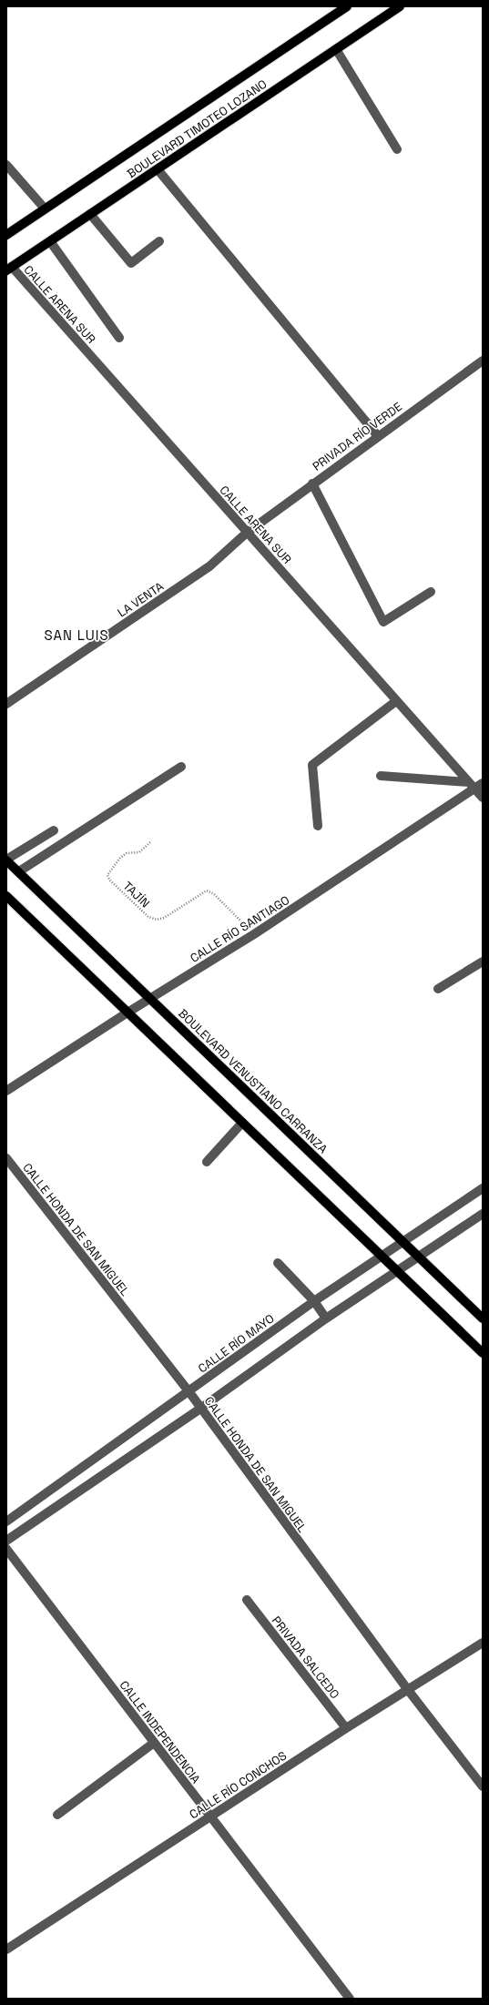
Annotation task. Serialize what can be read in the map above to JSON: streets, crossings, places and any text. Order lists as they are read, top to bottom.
{
  "streets": {
    "main road": ["BOULEVARD TIMOTEO LOZANO", "BOULEVARD VENUSTIANO CARRANZA"],
    "street": [
      "CALLE ARENA SUR",
      "PRIVADA RÍO VERDE",
      "LA VENTA",
      "CALLE RÍO SANTIAGO",
      "CALLE HONDA DE SAN MIGUEL",
      "CALLE RÍO MAYO",
      "PRIVADA SALCEDO",
      "CALLE INDEPENDENCIA",
      "CALLE RÍO CONCHOS"
    ],
    "path": ["TAJÍN"]
  },
  "crossings": [
    ["BOULEVARD TIMOTEO LOZANO", "CALLE ARENA SUR"],
    ["CALLE ARENA SUR", "PRIVADA RÍO VERDE"],
    ["CALLE ARENA SUR", "LA VENTA"],
    ["CALLE ARENA SUR", "CALLE RÍO SANTIAGO"],
    ["PRIVADA RÍO VERDE", "LA VENTA"],
    ["TAJÍN", "CALLE RÍO SANTIAGO"],
    ["CALLE RÍO SANTIAGO", "BOULEVARD VENUSTIANO CARRANZA"],
    ["BOULEVARD VENUSTIANO CARRANZA", "CALLE RÍO MAYO"],
    ["CALLE HONDA DE SAN MIGUEL", "CALLE RÍO MAYO"],
    ["CALLE HONDA DE SAN MIGUEL", "CALLE RÍO CONCHOS"],
    ["PRIVADA SALCEDO", "CALLE RÍO CONCHOS"],
    ["CALLE INDEPENDENCIA", "CALLE RÍO CONCHOS"]
  ],
  "districts": ["SAN LUIS"]
}
